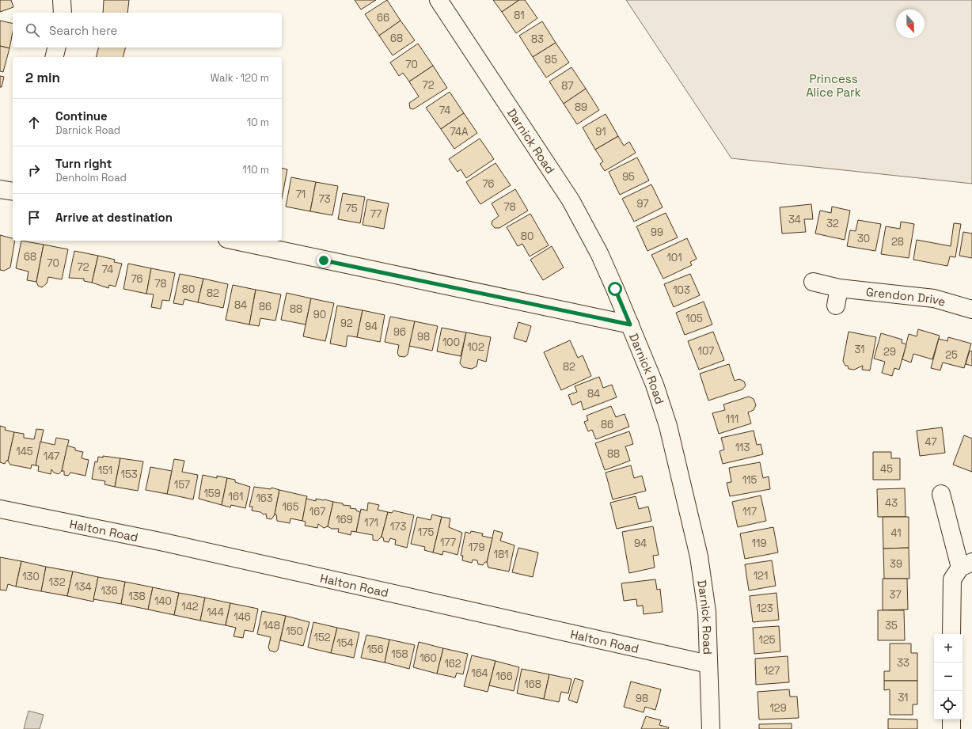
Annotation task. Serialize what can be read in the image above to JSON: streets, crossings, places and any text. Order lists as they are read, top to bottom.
{
  "streets": {
    "street": ["Darnick Road", "Grendon Drive", "Halton Road"]
  },
  "crossings": [
    ["Darnick Road", "Halton Road"]
  ],
  "parks": ["Princess Alice Park"],
  "house_numbers": [
    "81",
    "66",
    "68",
    "83",
    "85",
    "70",
    "72",
    "87",
    "89",
    "74",
    "74A",
    "91",
    "95",
    "76",
    "71",
    "73",
    "97",
    "78",
    "75",
    "77",
    "34",
    "32",
    "99",
    "80",
    "30",
    "28",
    "68",
    "101",
    "70",
    "72",
    "74",
    "76",
    "78",
    "80",
    "103",
    "82",
    "84",
    "86",
    "88",
    "90",
    "105",
    "92",
    "94",
    "96",
    "98",
    "100",
    "102",
    "31",
    "107",
    "29",
    "25",
    "82",
    "84",
    "111",
    "86",
    "47",
    "113",
    "145",
    "88",
    "147",
    "45",
    "151",
    "153",
    "115",
    "157",
    "159",
    "161",
    "163",
    "43",
    "165",
    "167",
    "117",
    "169",
    "171",
    "173",
    "175",
    "41",
    "177",
    "94",
    "119",
    "179",
    "181",
    "39",
    "121",
    "130",
    "132",
    "134",
    "136",
    "37",
    "138",
    "140",
    "142",
    "123",
    "144",
    "146",
    "148",
    "35",
    "150",
    "152",
    "125",
    "154",
    "156",
    "158",
    "160",
    "33",
    "162",
    "127",
    "164",
    "166",
    "168",
    "31",
    "98",
    "129"
  ],
  "north": "bottom",
  "page": {
    "search": "Search here",
    "heading": ["2 min", "Walk · 120 m"],
    "list": [
      ["Continue", "Darnick Road", "10 m"],
      ["Turn right", "Denholm Road", "110 m"],
      "Arrive at destination"
    ],
    "map_buttons": ["+", "−"]
  }
}
